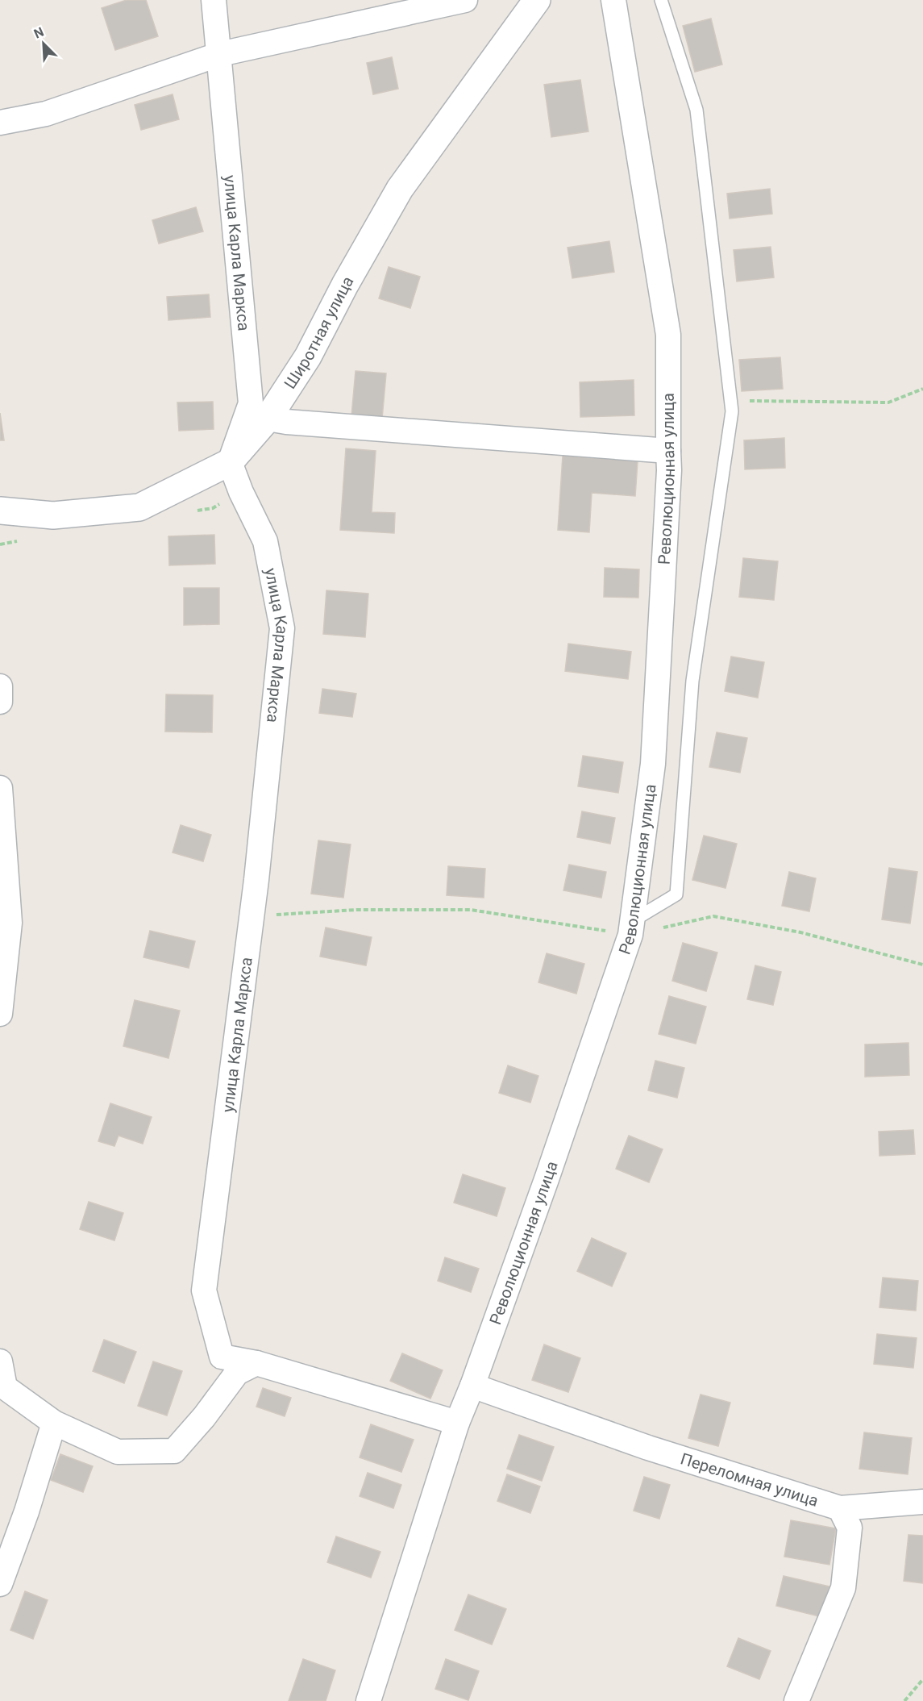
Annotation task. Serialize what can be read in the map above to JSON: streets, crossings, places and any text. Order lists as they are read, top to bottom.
{
  "streets": {
    "main road": ["Широтная улица"],
    "street": ["улица Карла Маркса", "Революционная улица", "Переломная улица"]
  },
  "crossings": [
    ["улица Карла Маркса", "Широтная улица"],
    ["Революционная улица", "Переломная улица"]
  ],
  "north": "top left"
}
